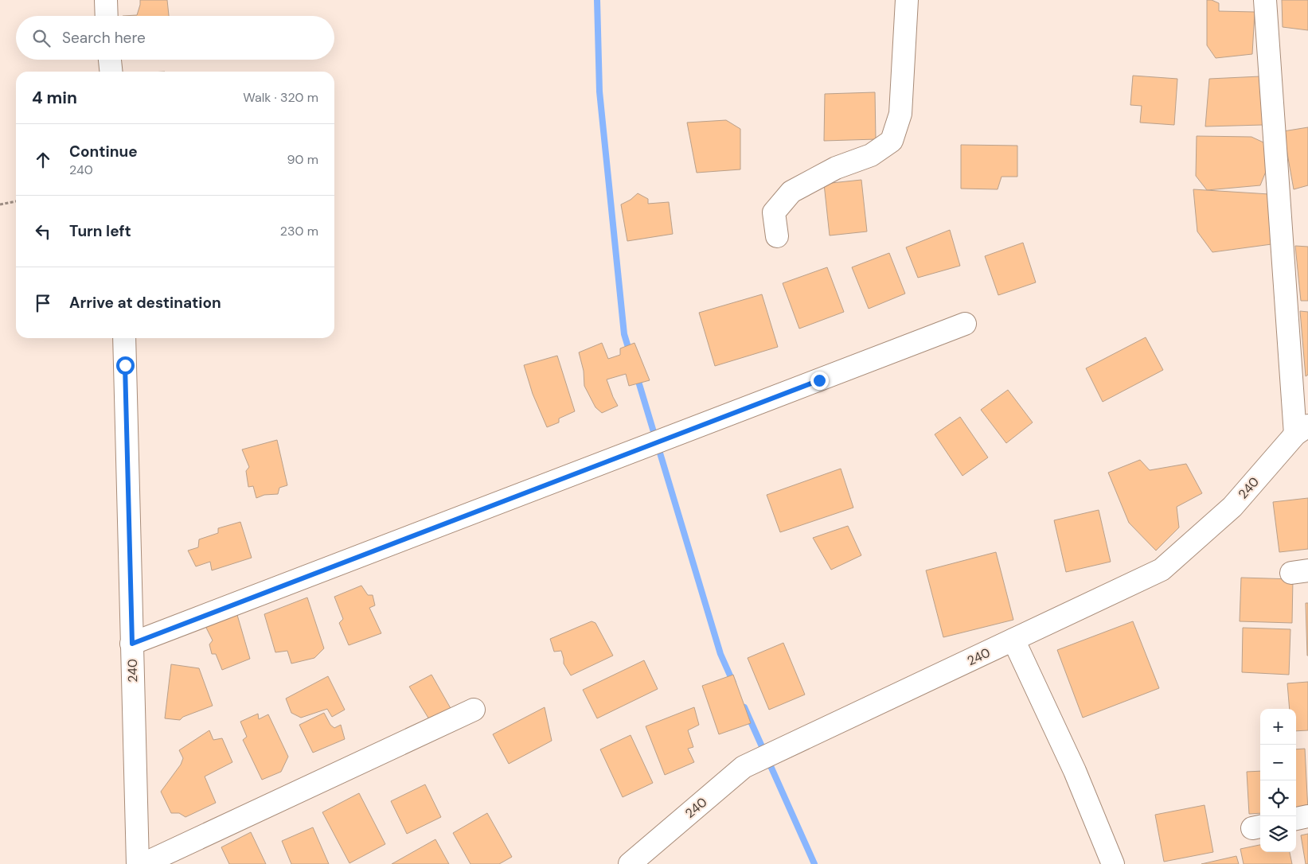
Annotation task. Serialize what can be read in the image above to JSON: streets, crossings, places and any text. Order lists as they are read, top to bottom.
{
  "streets": {
    "street": ["240"]
  },
  "page": {
    "search": "Search here",
    "heading": ["4 min", "Walk · 320 m"],
    "list": [
      ["Continue", "240", "90 m"],
      ["Turn left", "230 m"],
      "Arrive at destination"
    ],
    "map_buttons": ["+", "−"]
  }
}
